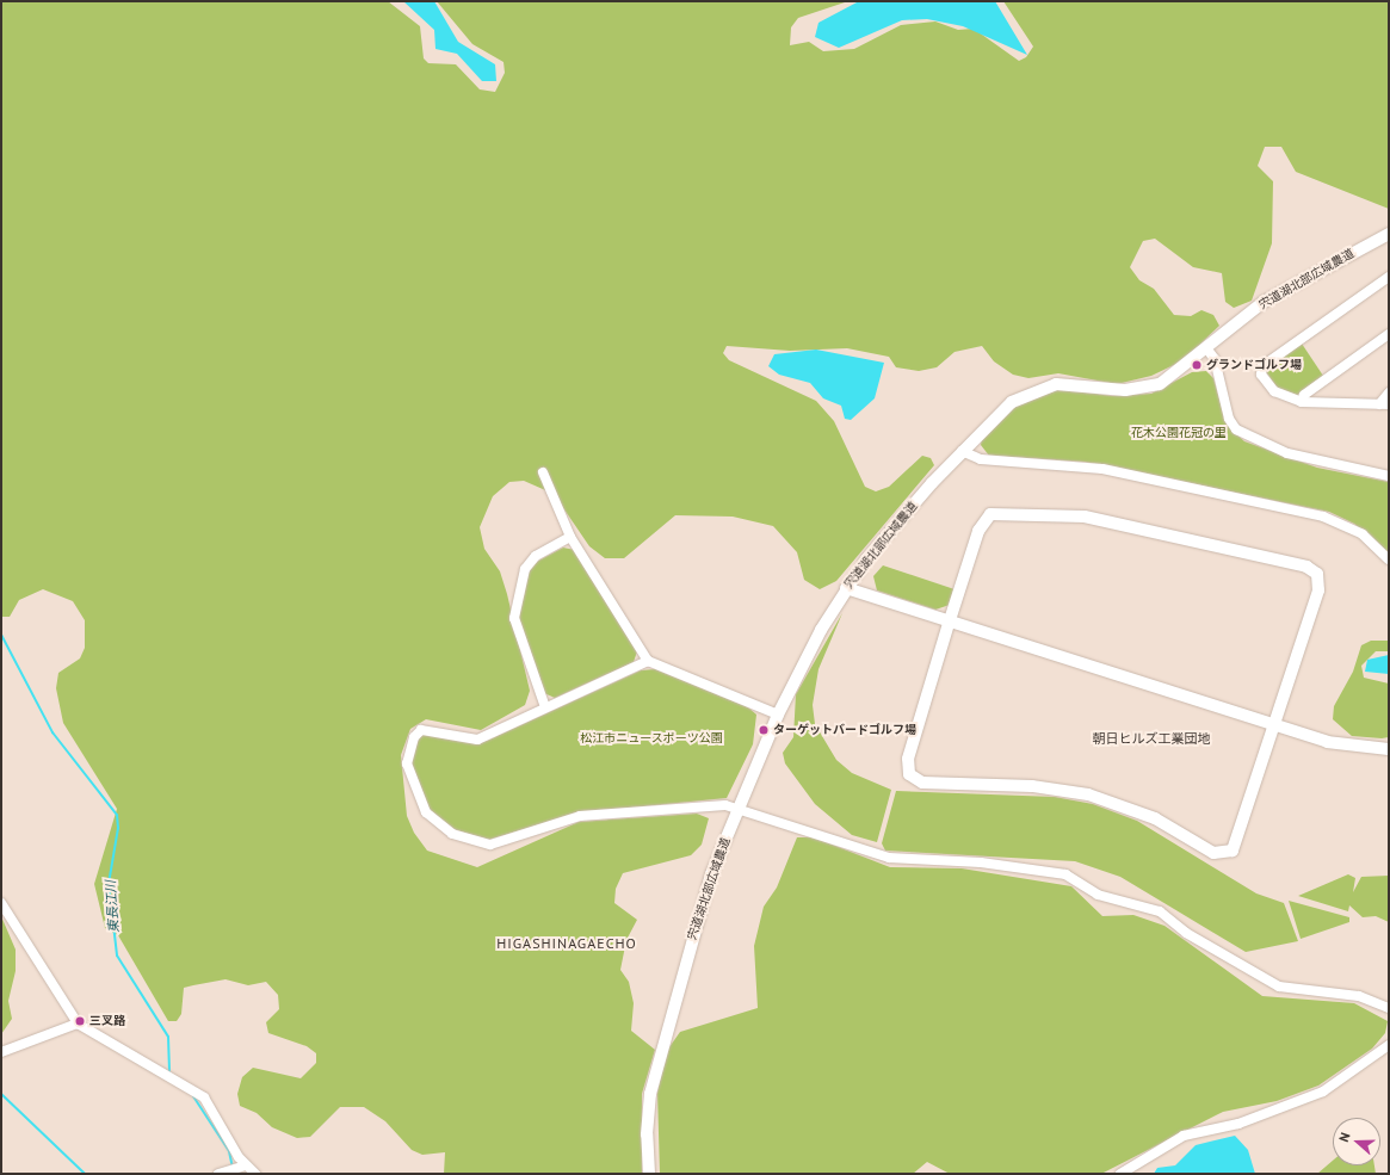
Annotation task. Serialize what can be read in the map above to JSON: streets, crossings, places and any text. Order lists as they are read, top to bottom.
{
  "streets": {
    "street": ["宍道湖北部広域農道"]
  },
  "districts": ["朝日ヒルズ工業団地", "HIGASHINAGAECHO"],
  "water": ["東長江川"],
  "parks": ["花木公園花冠の里", "松江市ニュースポーツ公園"],
  "places": ["グランドゴルフ場", "ターゲットバードゴルフ場", "三叉路"],
  "north": "left"
}
